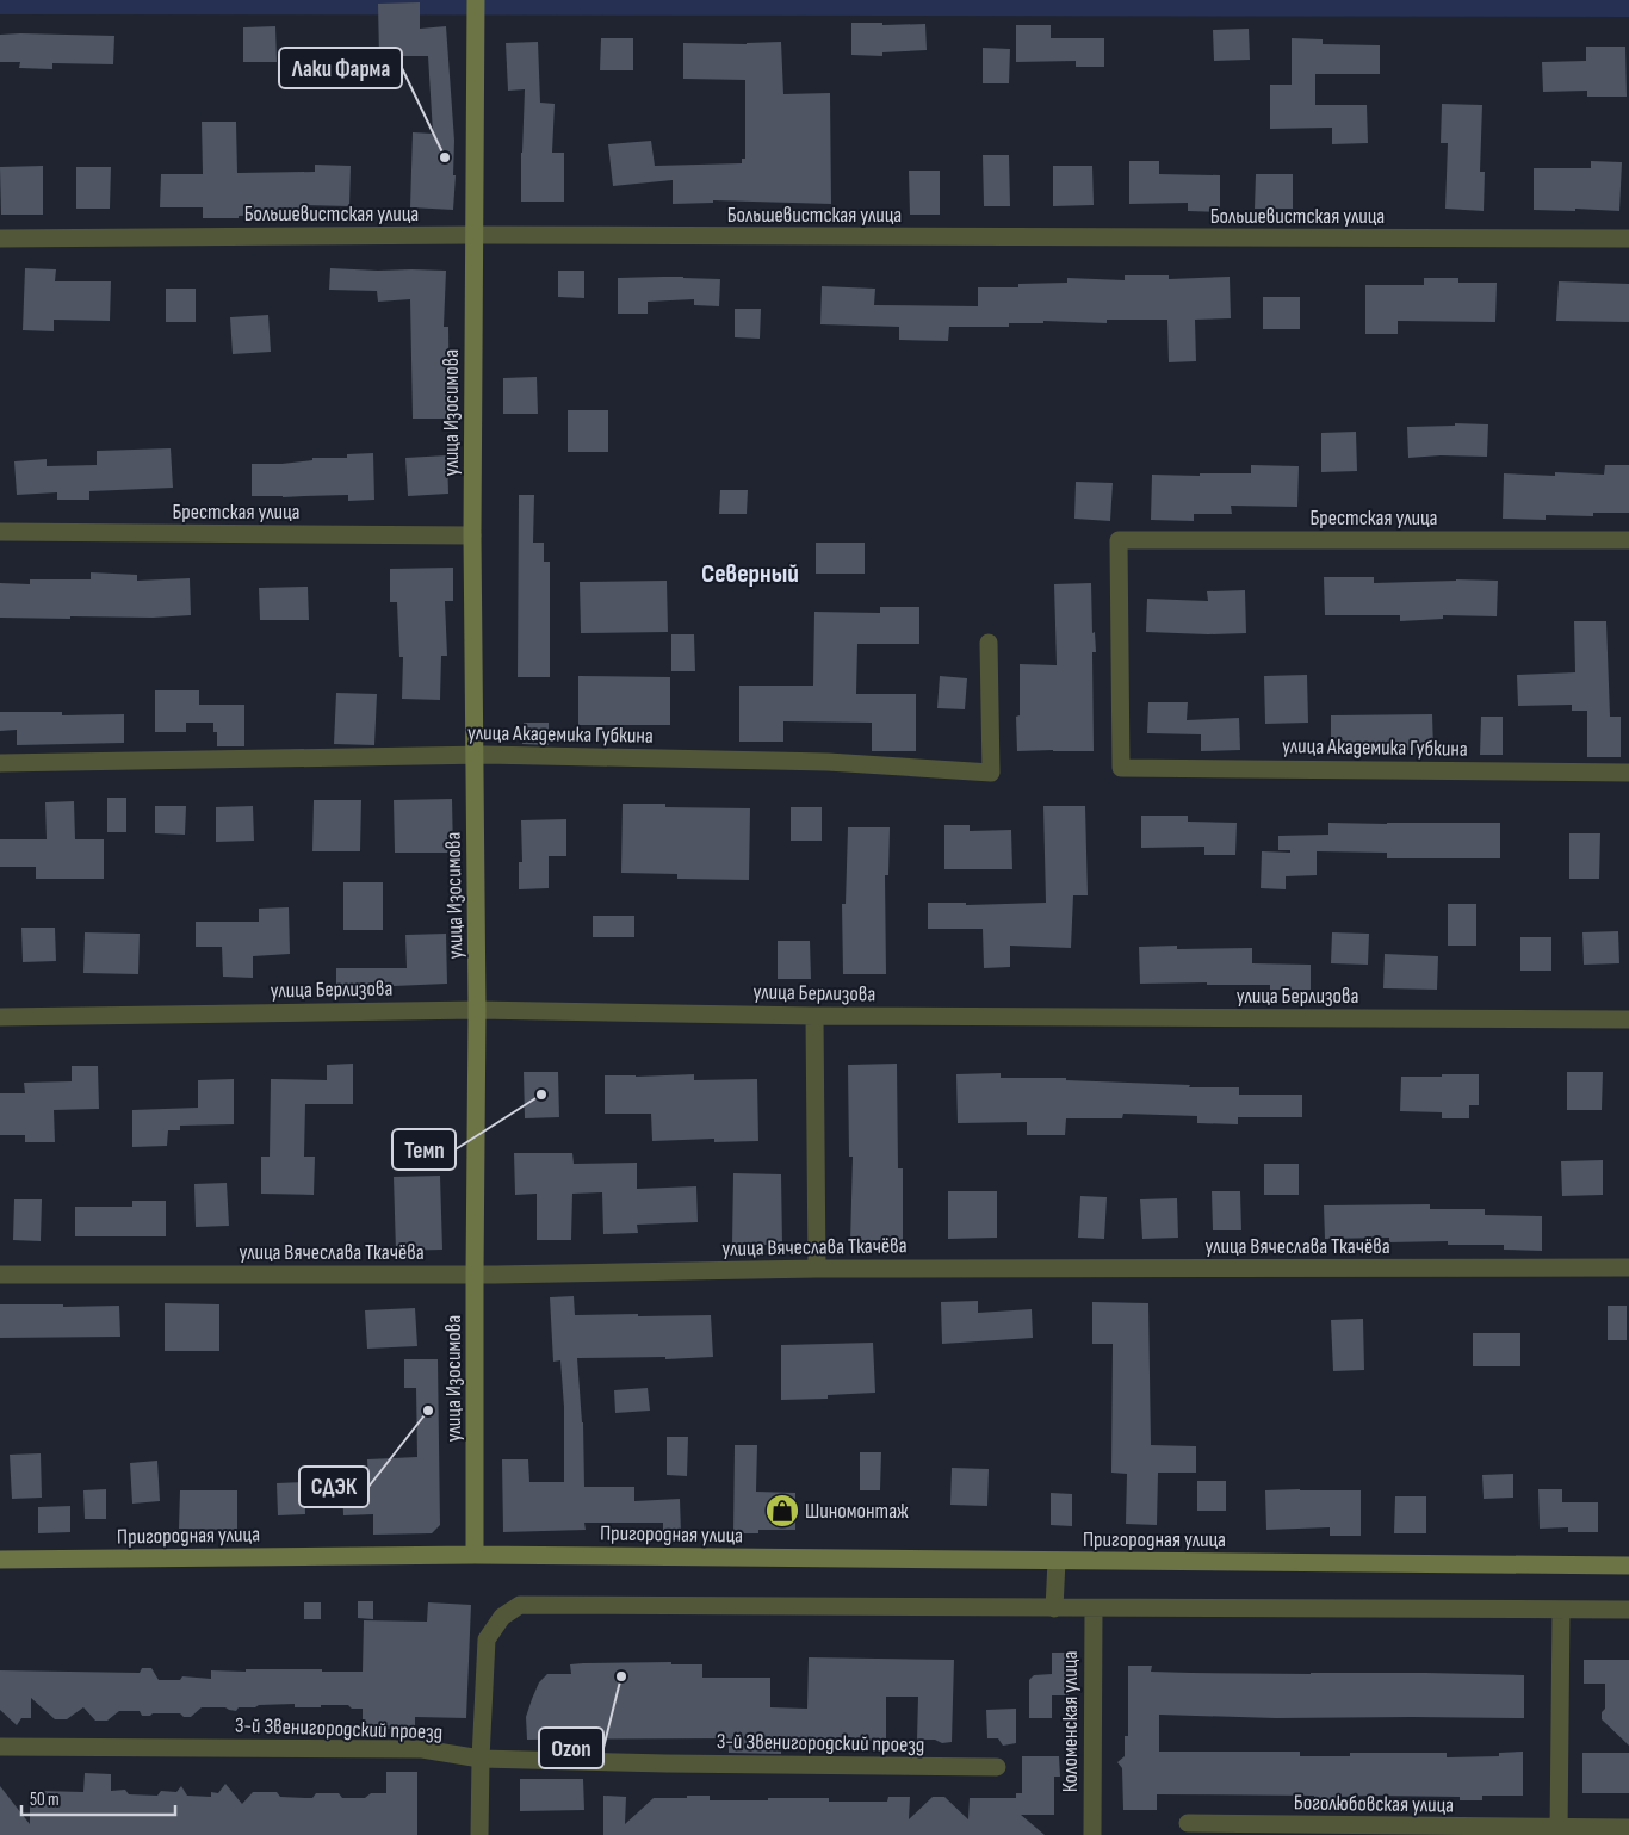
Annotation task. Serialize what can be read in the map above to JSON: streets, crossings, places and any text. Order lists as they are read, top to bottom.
{
  "streets": {
    "street": [
      "Большевистская улица",
      "улица Изосимова",
      "Брестская улица",
      "улица Академика Губкина",
      "улица Берлизова",
      "улица Вячеслава Ткачёва",
      "Пригородная улица",
      "Коломенская улица",
      "3-й Звенигородский проезд",
      "Боголюбовская улица"
    ]
  },
  "crossings": [
    ["Большевистская улица", "улица Изосимова"],
    ["улица Изосимова", "Брестская улица"],
    ["улица Изосимова", "улица Академика Губкина"],
    ["улица Изосимова", "улица Берлизова"],
    ["улица Изосимова", "улица Вячеслава Ткачёва"],
    ["улица Изосимова", "Пригородная улица"],
    ["Брестская улица", "улица Академика Губкина"]
  ],
  "districts": ["Северный"],
  "places": {
    "other": [
      "Лаки Фарма",
      "Темп",
      "СДЭК",
      "Ozon"
    ],
    "shop": ["Шиномонтаж"]
  },
  "scale_bar": "50 m"
}
